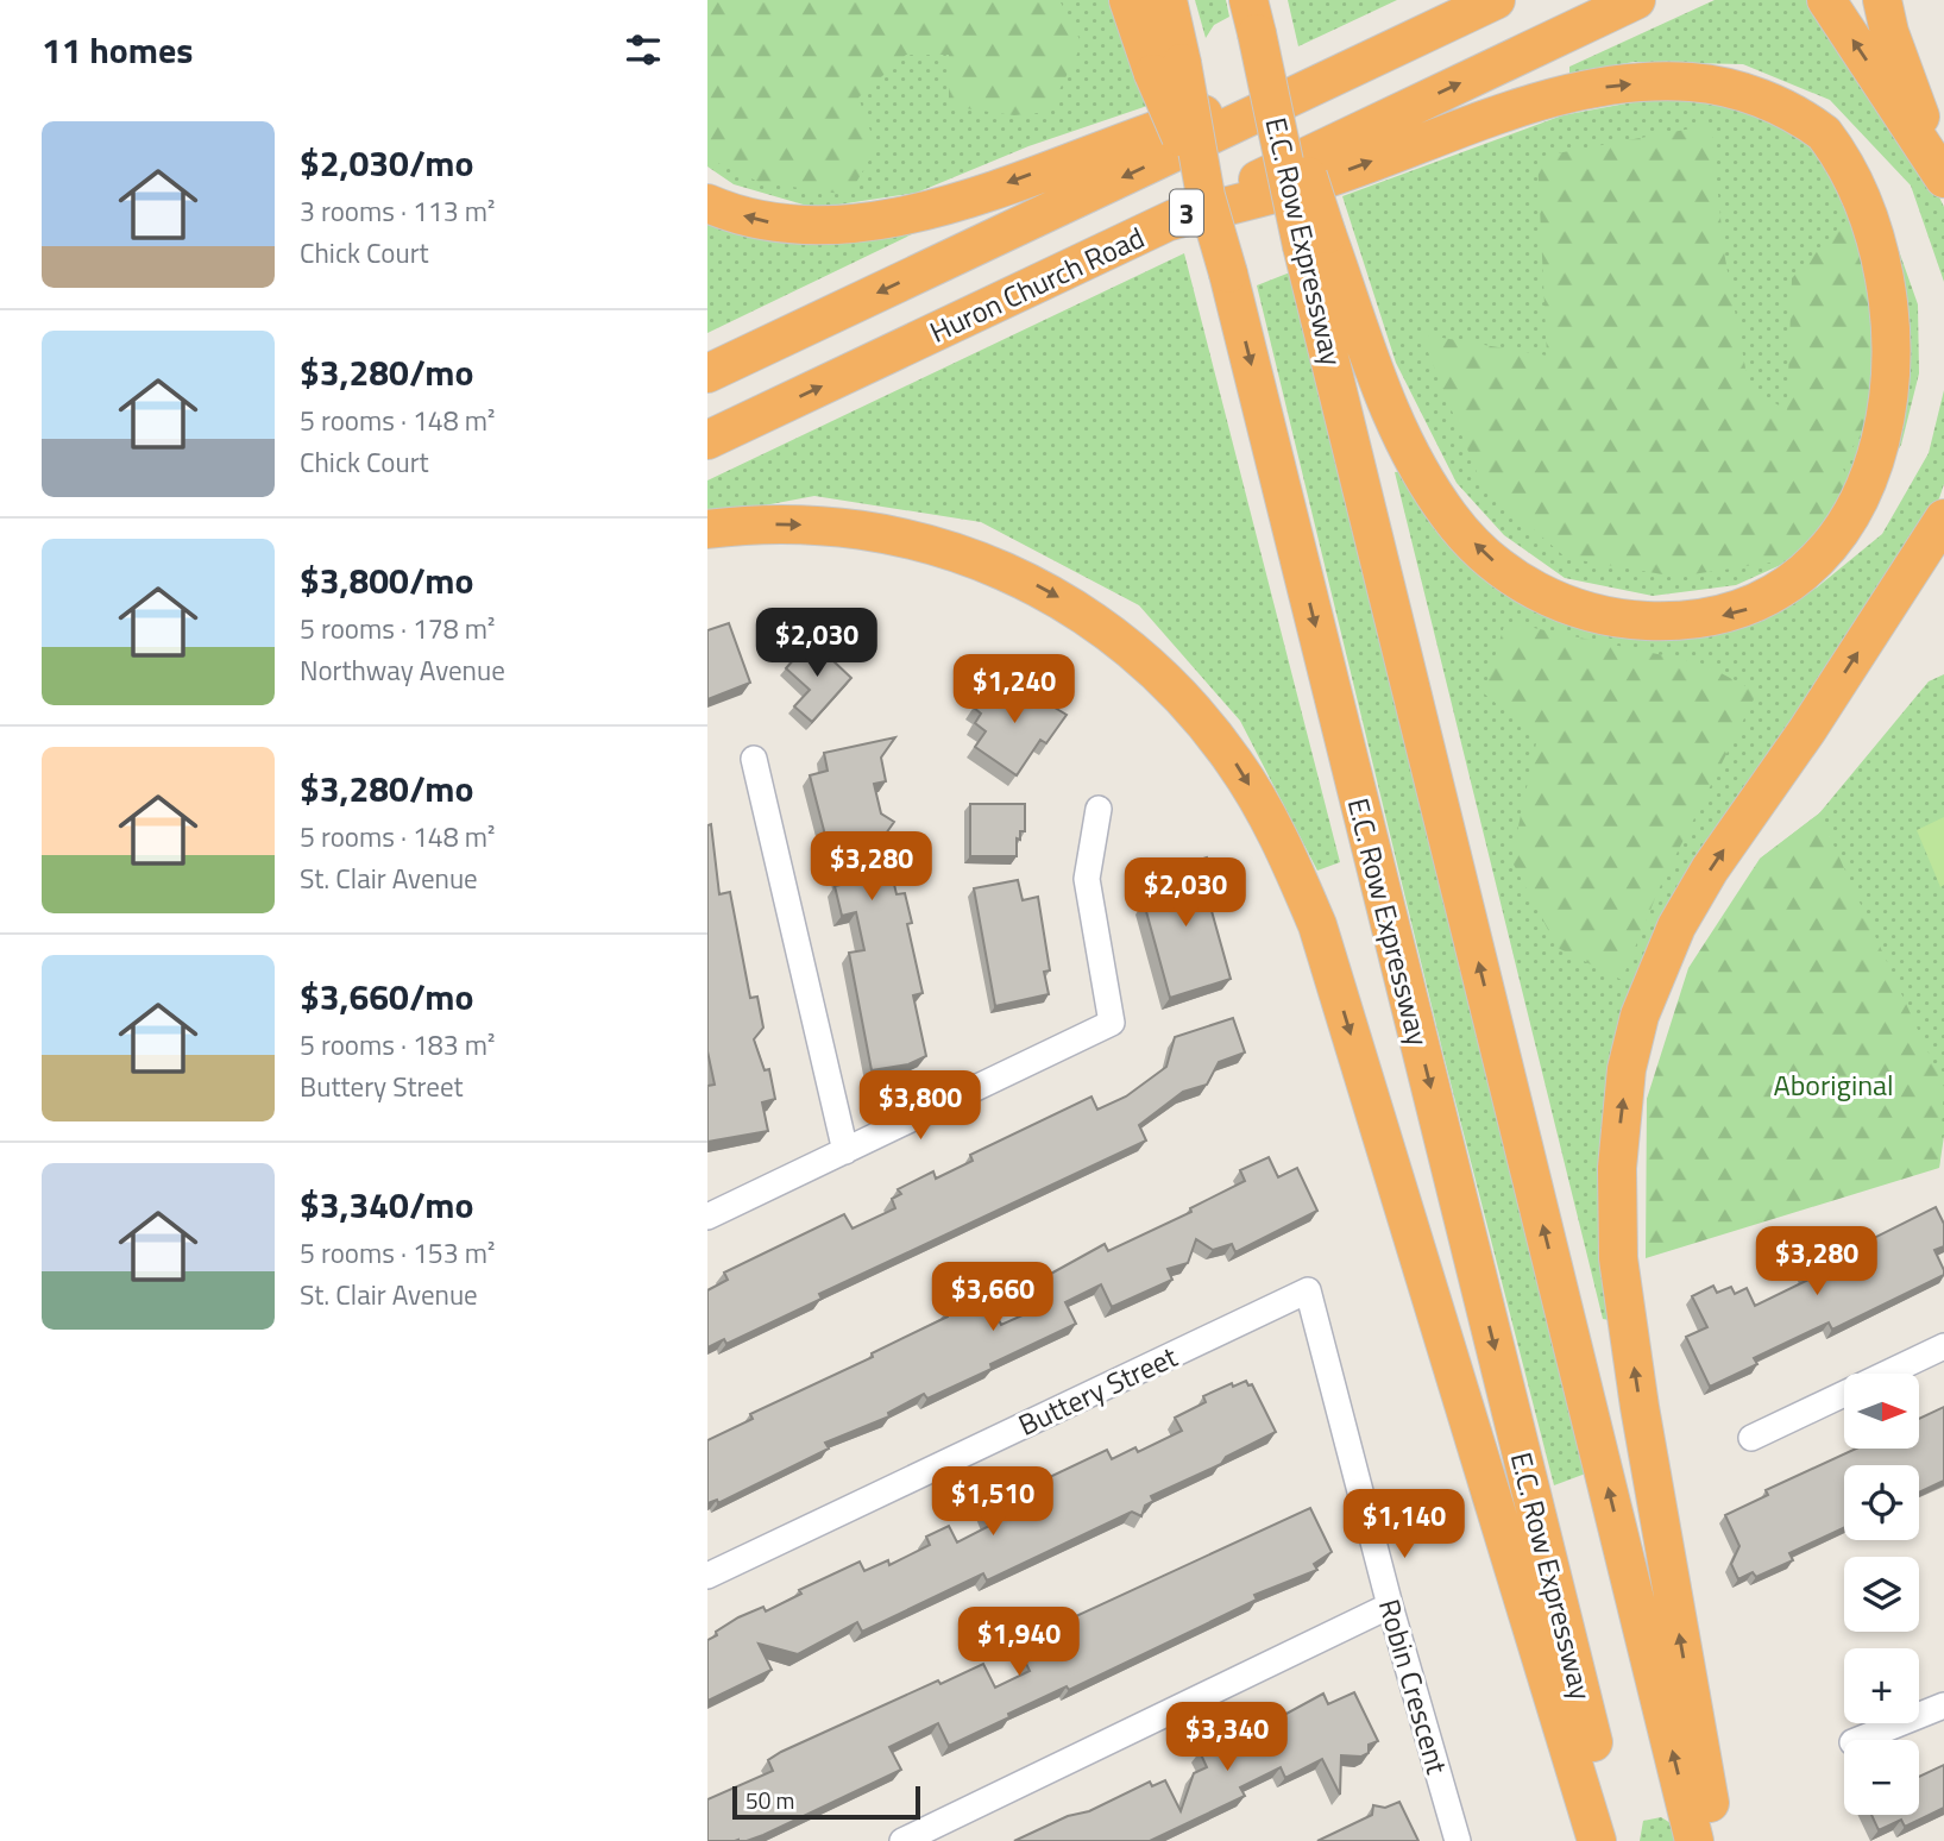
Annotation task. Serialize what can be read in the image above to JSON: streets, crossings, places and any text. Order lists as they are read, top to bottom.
{
  "streets": {
    "highway": ["3", "E.C. Row Expressway", "Huron Church Road"],
    "street": ["Buttery Street", "Robin Crescent"]
  },
  "crossings": [
    ["Buttery Street", "Robin Crescent"]
  ],
  "parks": ["Aboriginal"],
  "scale_bar": "50 m",
  "north": "right",
  "page": {
    "heading": "11 homes",
    "list": [
      {
        "name": "$2,030/mo",
        "note": "3 rooms · 113 m² · Chick Court"
      },
      {
        "name": "$3,280/mo",
        "note": "5 rooms · 148 m² · Chick Court"
      },
      {
        "name": "$3,800/mo",
        "note": "5 rooms · 178 m² · Northway Avenue"
      },
      {
        "name": "$3,280/mo",
        "note": "5 rooms · 148 m² · St. Clair Avenue"
      },
      {
        "name": "$3,660/mo",
        "note": "5 rooms · 183 m² · Buttery Street"
      },
      {
        "name": "$3,340/mo",
        "note": "5 rooms · 153 m² · St. Clair Avenue"
      }
    ],
    "price": [
      "$2,030",
      "$1,240",
      "$3,280",
      "$2,030",
      "$3,800",
      "$3,280",
      "$3,660",
      "$1,510",
      "$1,140",
      "$1,940",
      "$3,340"
    ],
    "map_buttons": ["+", "−"],
    "scale": "50 m"
  }
}
